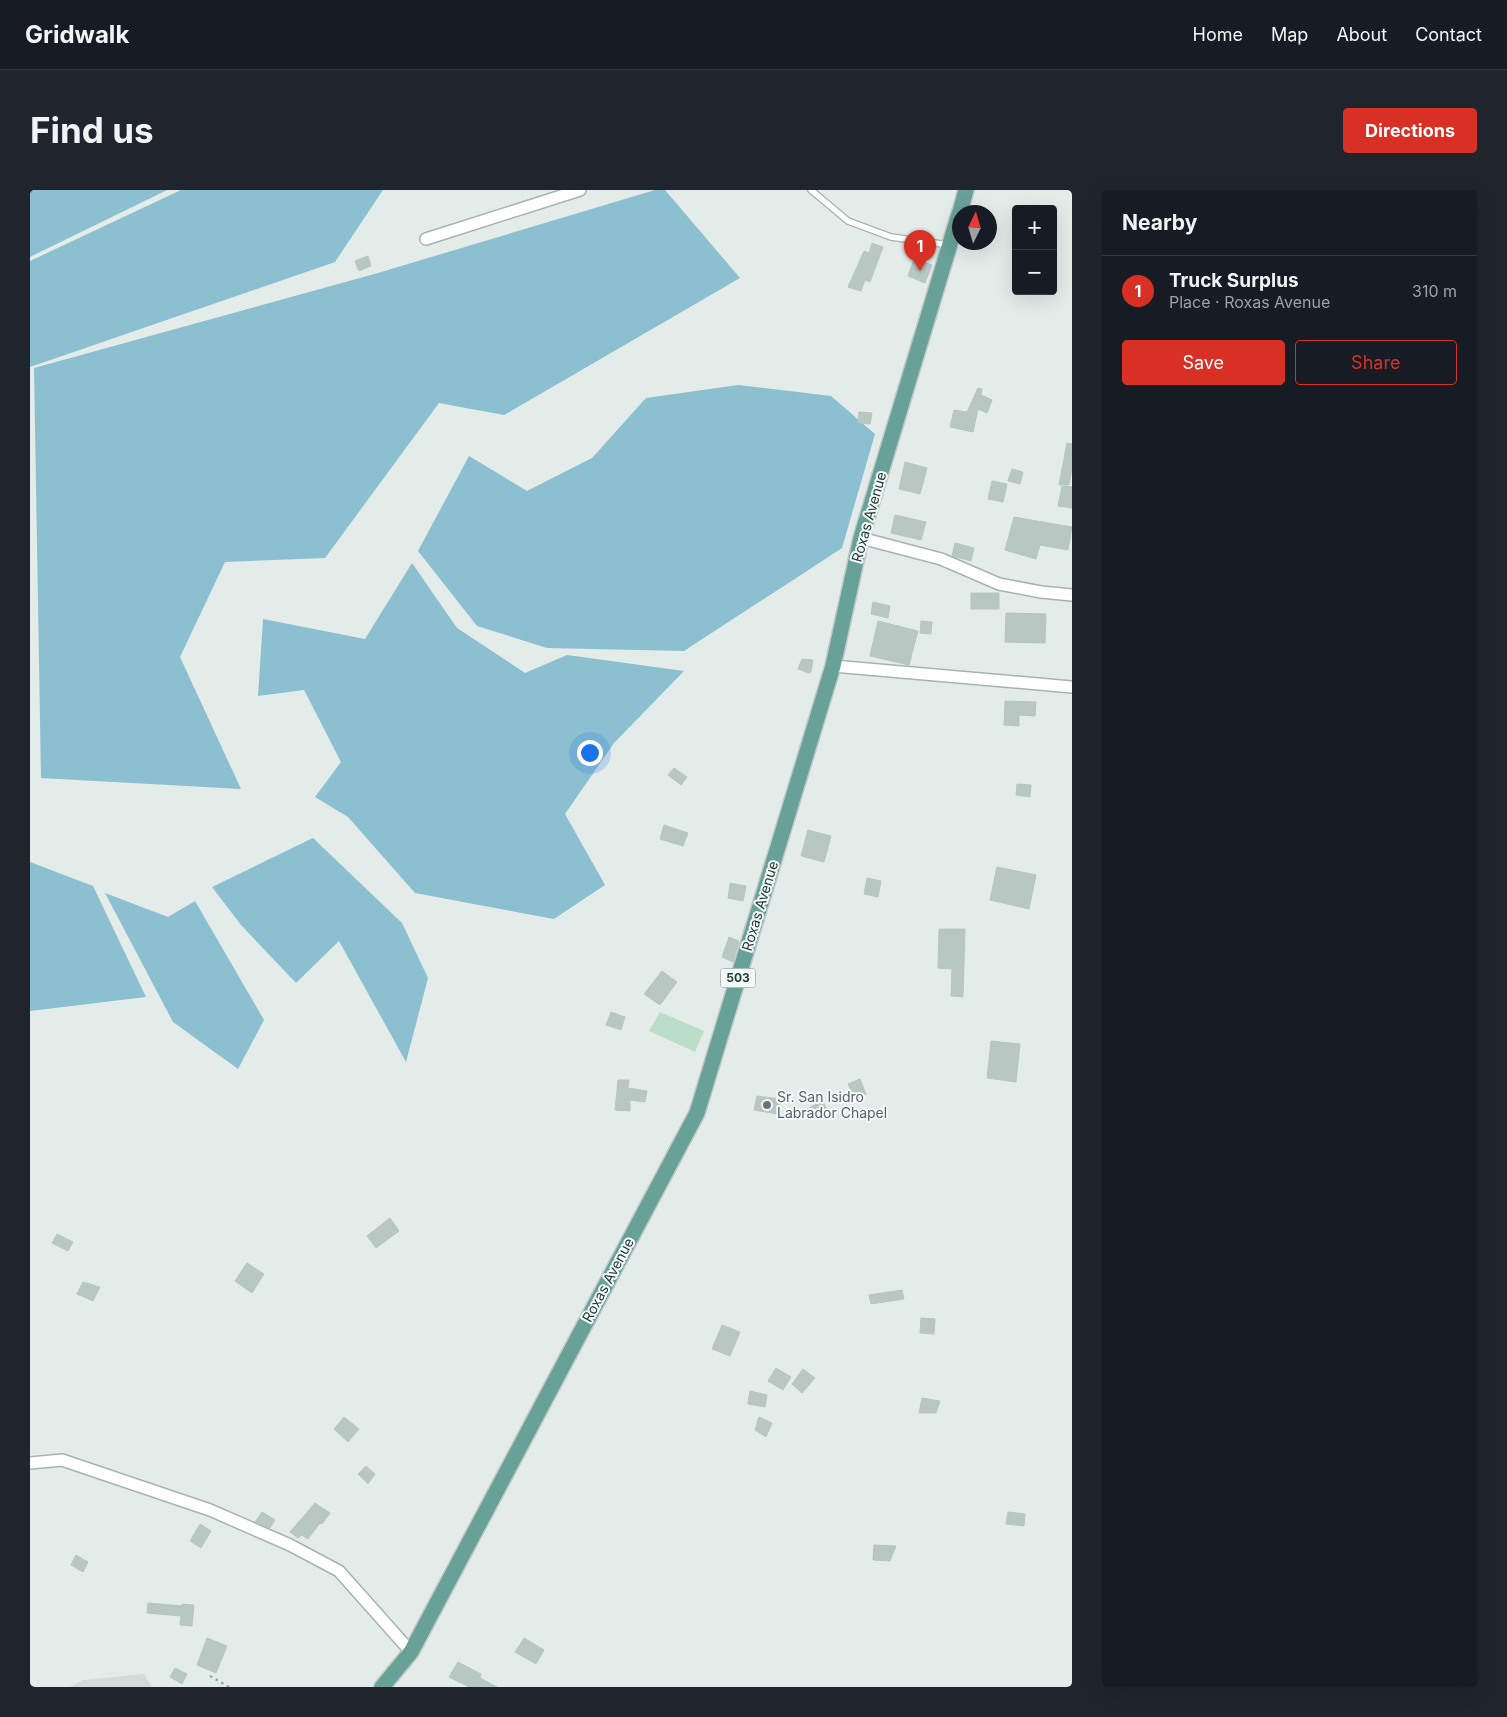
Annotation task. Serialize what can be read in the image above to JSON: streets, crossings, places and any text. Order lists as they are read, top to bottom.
{
  "streets": {
    "main road": ["Roxas Avenue", "503"]
  },
  "places": ["Sr. San Isidro Labrador Chapel"],
  "north": "top",
  "page": {
    "header": "Gridwalk",
    "nav": [
      "Home",
      "Map",
      "About",
      "Contact"
    ],
    "buttons": [
      "Directions",
      ["Save", "Share"]
    ],
    "title": "Find us",
    "heading": "Nearby",
    "map_buttons": ["+", "−"],
    "pins": "1",
    "list": [
      {
        "mark": "1",
        "name": "Truck Surplus",
        "note": "Place · Roxas Avenue",
        "value": "310 m"
      }
    ]
  }
}
